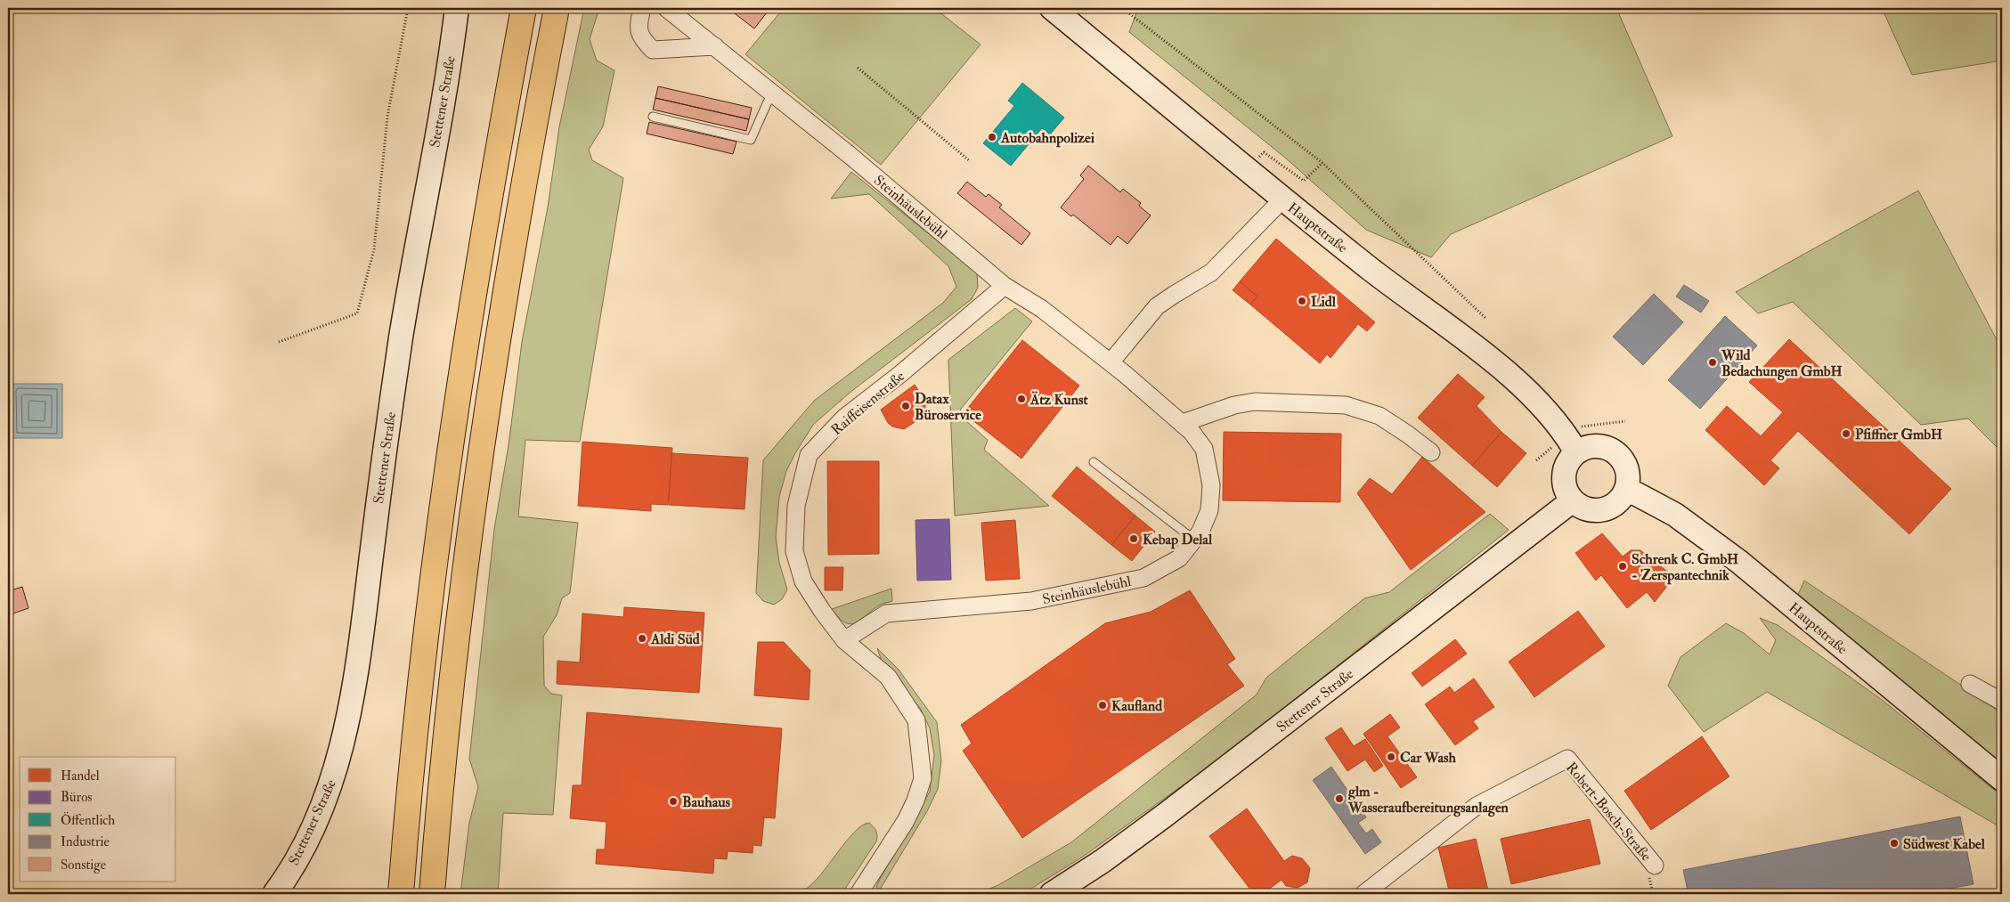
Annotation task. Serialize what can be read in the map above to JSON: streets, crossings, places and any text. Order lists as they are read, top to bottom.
{
  "streets": {
    "street": [
      "Stettener Straße",
      "Steinhäuslebühl",
      "Hauptstraße",
      "Raiffeisenstraße",
      "Robert-Bosch-Straße"
    ]
  },
  "crossings": [
    ["Stettener Straße", "Hauptstraße"],
    ["Steinhäuslebühl", "Raiffeisenstraße"]
  ],
  "places": [
    "Autobahnpolizei",
    "Lidl",
    "Wild Bedachungen GmbH",
    "Ätz Kunst",
    "Datax Büroservice",
    "Pfiffner GmbH",
    "Kebap Delal",
    "Schrenk C. GmbH - Zerspantechnik",
    "Aldi Süd",
    "Kaufland",
    "Car Wash",
    "glm - Wasseraufbereitungsanlagen",
    "Bauhaus",
    "Südwest Kabel"
  ],
  "legend": [
    "Handel",
    "Büros",
    "Öffentlich",
    "Industrie",
    "Sonstige"
  ]
}
